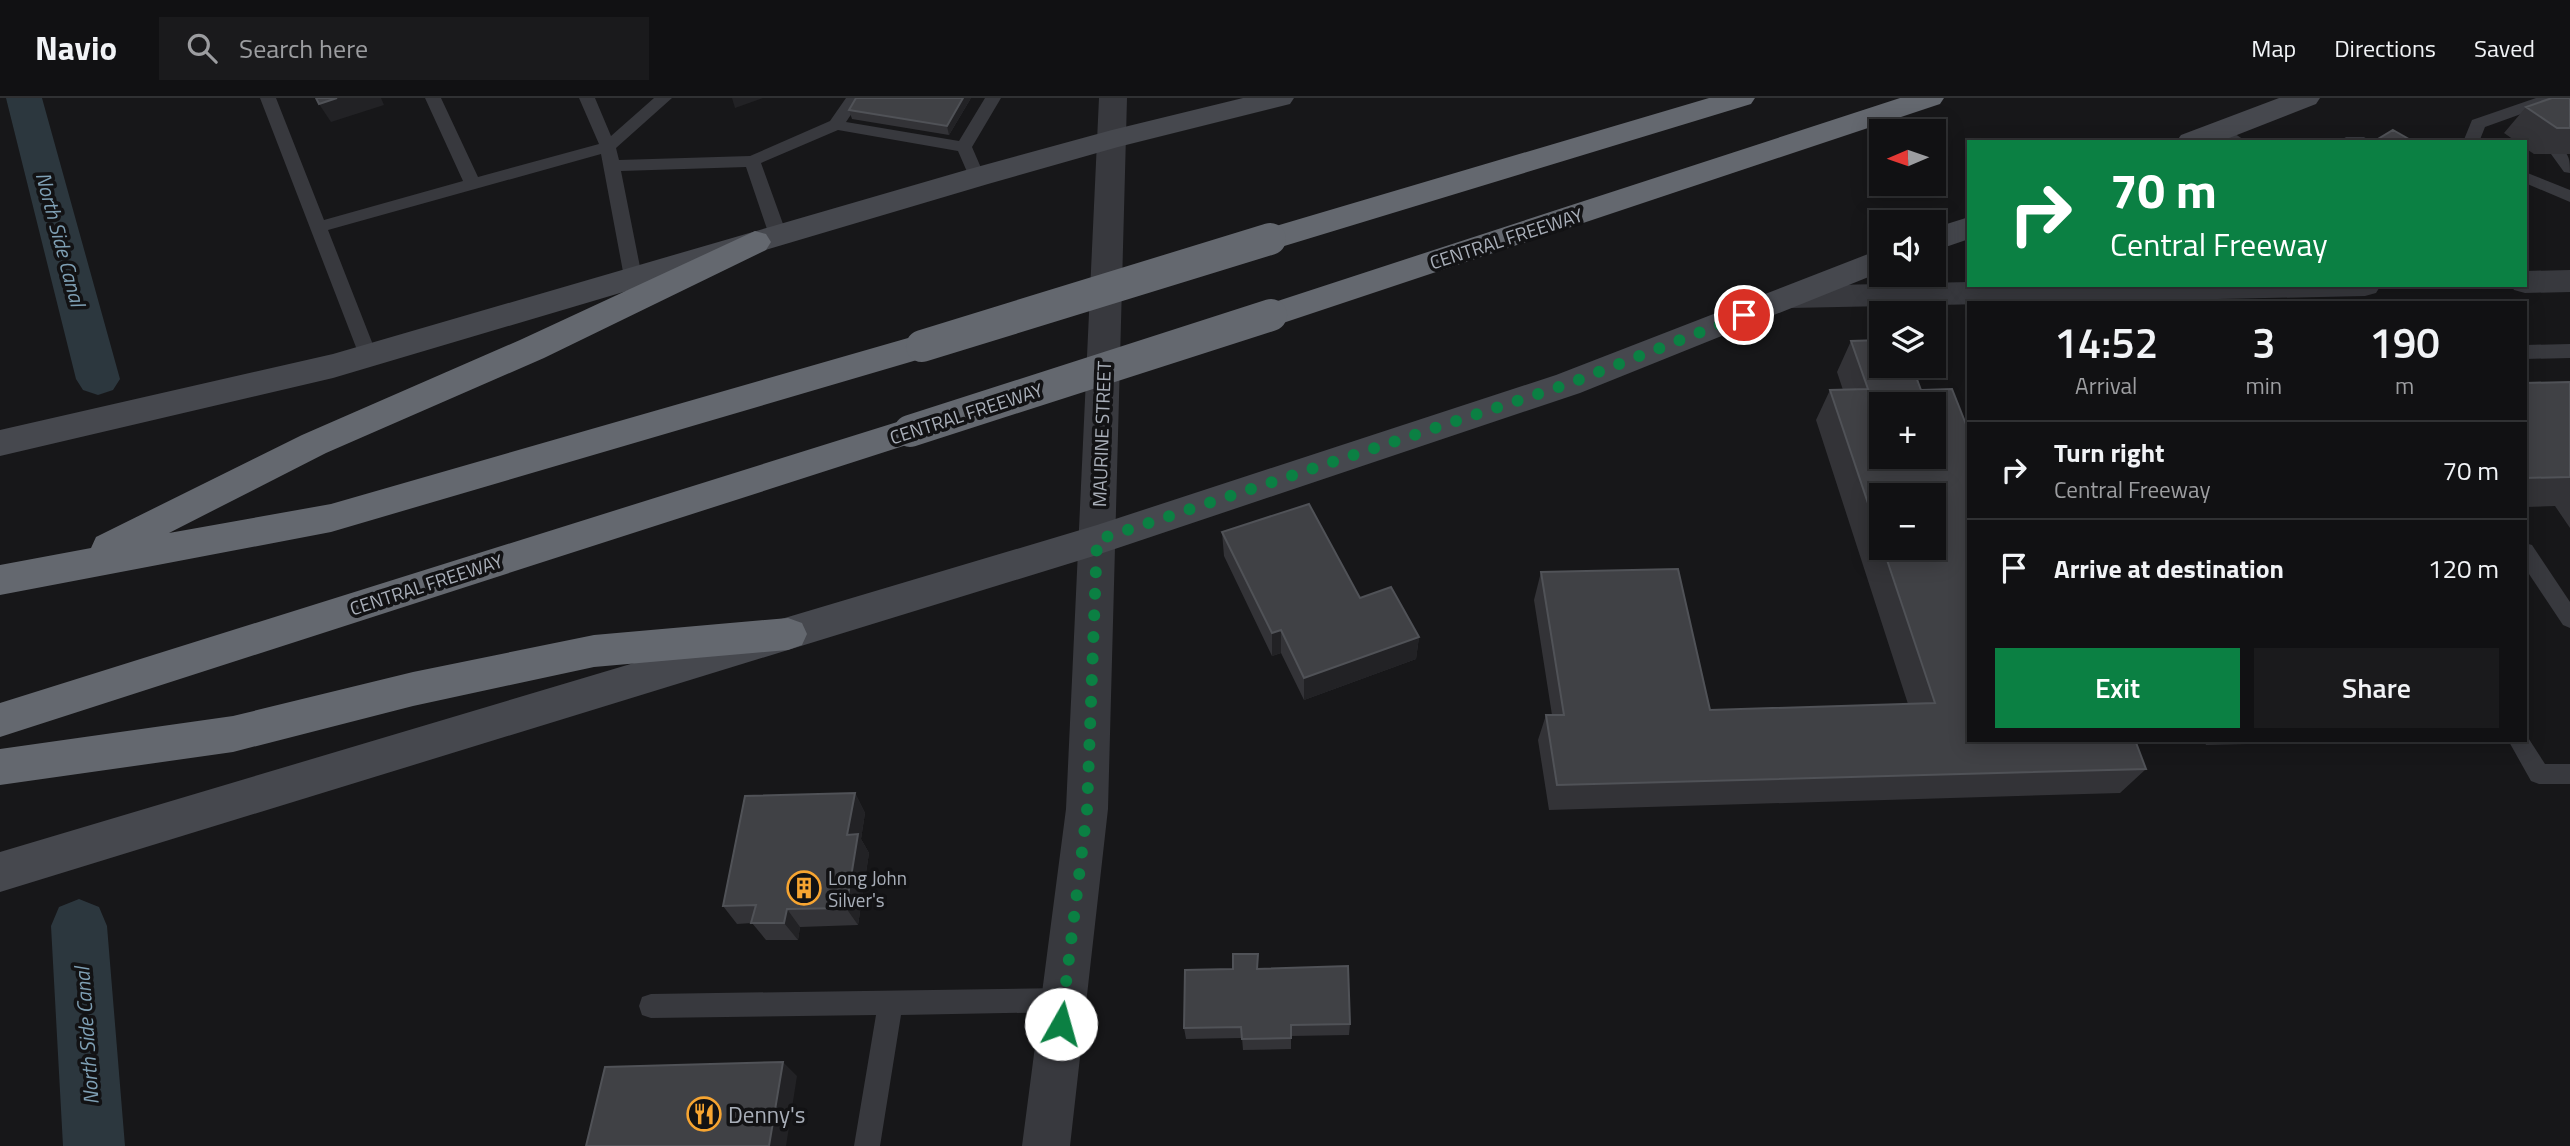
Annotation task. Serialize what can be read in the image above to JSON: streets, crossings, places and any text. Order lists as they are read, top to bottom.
{
  "streets": {
    "highway": ["CENTRAL FREEWAY"],
    "street": ["MAURINE STREET"]
  },
  "water": ["North Side Canal"],
  "places": {
    "building": ["Long John Silver's"],
    "restaurant": ["Denny's"]
  },
  "north": "left",
  "page": {
    "header": "Navio",
    "search": "Search here",
    "nav": ["Map", "Directions", "Saved"],
    "map_buttons": ["+", "−"],
    "turn": ["70 m", "Central Freeway"],
    "eta": [
      "14:52",
      "Arrival",
      "3",
      "min",
      "190",
      "m"
    ],
    "list": [
      {
        "name": "Turn right",
        "note": "Central Freeway",
        "value": "70 m"
      },
      {
        "name": "Arrive at destination",
        "value": "120 m"
      }
    ],
    "buttons": ["Exit", "Share"]
  }
}
